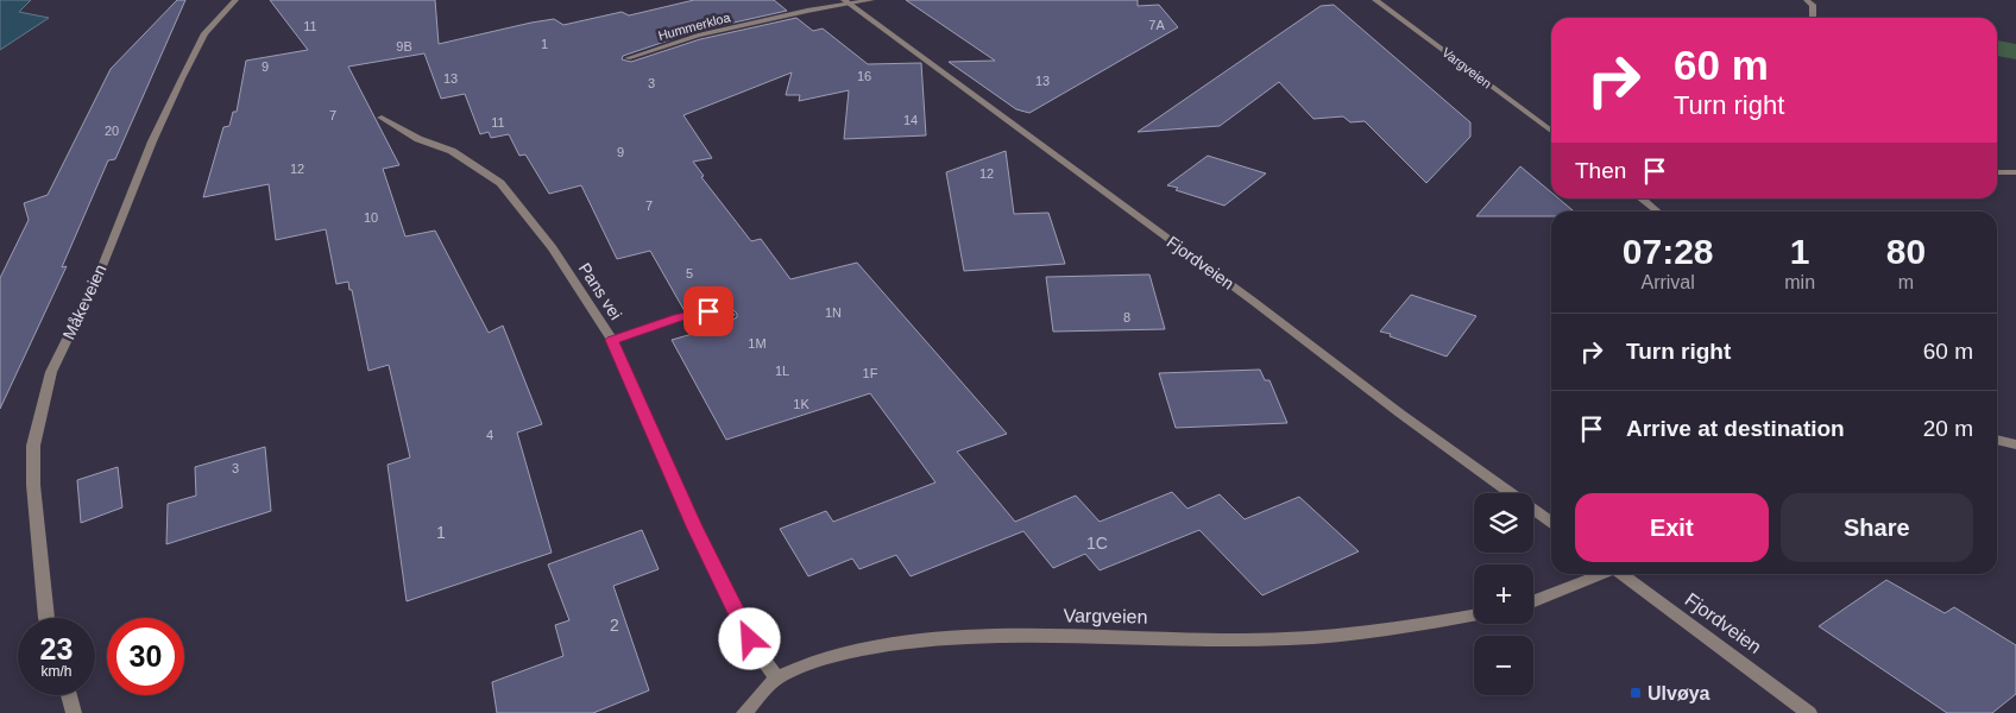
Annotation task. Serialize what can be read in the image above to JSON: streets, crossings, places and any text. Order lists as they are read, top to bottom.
{
  "streets": {
    "street": [
      "Hummerkloa",
      "Vargveien",
      "Fjordveien",
      "Pans vei",
      "Måkeveien"
    ]
  },
  "crossings": [
    ["Hummerkloa", "Fjordveien"],
    ["Vargveien", "Pans vei"]
  ],
  "places": {
    "transit": ["Ulvøya"]
  },
  "house_numbers": [
    "7A",
    "11",
    "1",
    "9B",
    "9",
    "16",
    "13",
    "13",
    "3",
    "7",
    "14",
    "11",
    "20",
    "9",
    "12",
    "12",
    "7",
    "10",
    "5",
    "1N",
    "8",
    "1M",
    "1L",
    "1F",
    "1K",
    "4",
    "3",
    "1",
    "1C",
    "2"
  ],
  "page": {
    "turn": ["60 m", "Turn right"],
    "then": "Then",
    "eta": [
      "07:28",
      "Arrival",
      "1",
      "min",
      "80",
      "m"
    ],
    "list": [
      {
        "name": "Turn right",
        "value": "60 m"
      },
      {
        "name": "Arrive at destination",
        "value": "20 m"
      }
    ],
    "buttons": ["Exit", "Share"],
    "map_buttons": ["+", "−"],
    "speed": "23 km/h",
    "limit": "30"
  }
}
